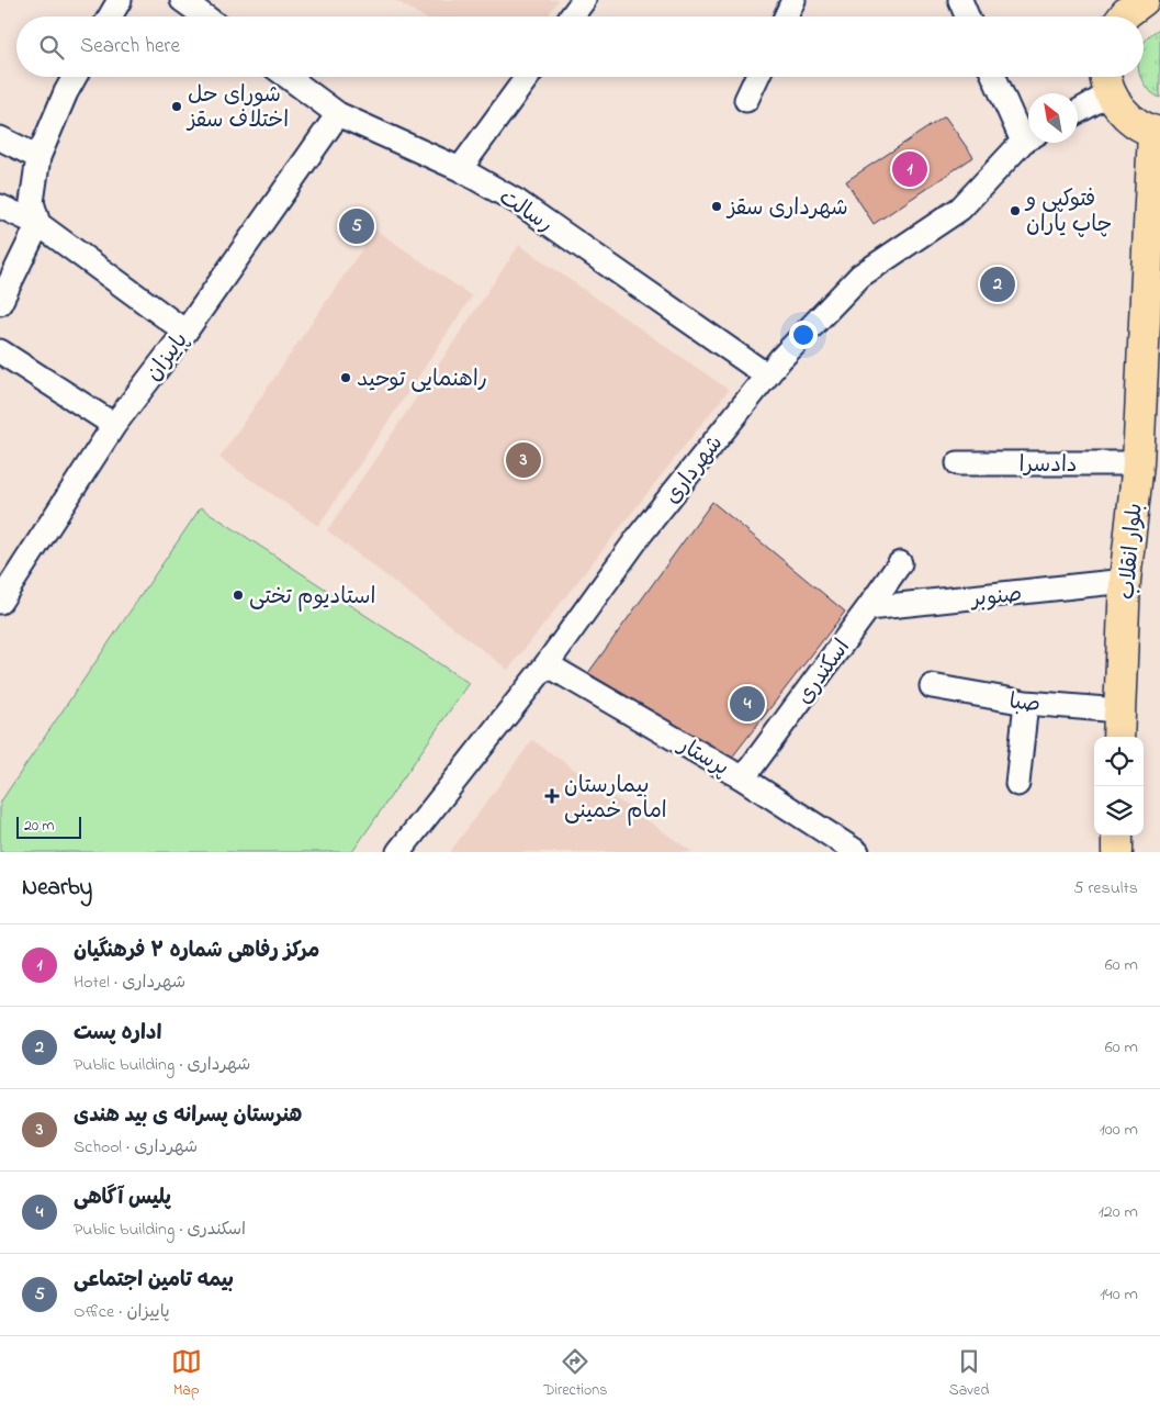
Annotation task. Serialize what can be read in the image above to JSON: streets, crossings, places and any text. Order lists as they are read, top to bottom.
{
  "streets": {
    "main road": ["بلوار انقلاب"],
    "street": [
      "رسالت",
      "پاییزان",
      "دادسرا",
      "شهرداری",
      "صنوبر",
      "اسکندری",
      "صبا",
      "پرستار"
    ]
  },
  "crossings": [
    ["رسالت", "پاییزان"],
    ["رسالت", "شهرداری"],
    ["دادسرا", "بلوار انقلاب"],
    ["شهرداری", "پرستار"],
    ["بلوار انقلاب", "صنوبر"],
    ["بلوار انقلاب", "صبا"],
    ["صنوبر", "اسکندری"],
    ["اسکندری", "پرستار"]
  ],
  "places": {
    "other": [
      "شورای حل اختلاف سقز",
      "شهرداری سقز",
      "فتوکپی و چاپ یاران",
      "راهنمایی توحید",
      "استادیوم تختی"
    ],
    "health": ["بیمارستان امام خمینی"]
  },
  "scale_bar": "20 m",
  "north": "top left",
  "page": {
    "search": "Search here",
    "pins": [
      "1",
      "5",
      "2",
      "3",
      "4"
    ],
    "scale": "20 m",
    "heading": ["Nearby", "5 results"],
    "list": [
      {
        "mark": "1",
        "name": "مرکز رفاهی شماره ۲ فرهنگیان",
        "note": "Hotel · شهرداری",
        "value": "60 m"
      },
      {
        "mark": "2",
        "name": "اداره پست",
        "note": "Public building · شهرداری",
        "value": "60 m"
      },
      {
        "mark": "3",
        "name": "هنرستان پسرانه ی بید هندی",
        "note": "School · شهرداری",
        "value": "100 m"
      },
      {
        "mark": "4",
        "name": "پلیس آگاهی",
        "note": "Public building · اسکندری",
        "value": "120 m"
      },
      {
        "mark": "5",
        "name": "بیمه تامین اجتماعی",
        "note": "Office · پاییزان",
        "value": "140 m"
      }
    ],
    "nav": ["Map", "Directions", "Saved"]
  }
}
